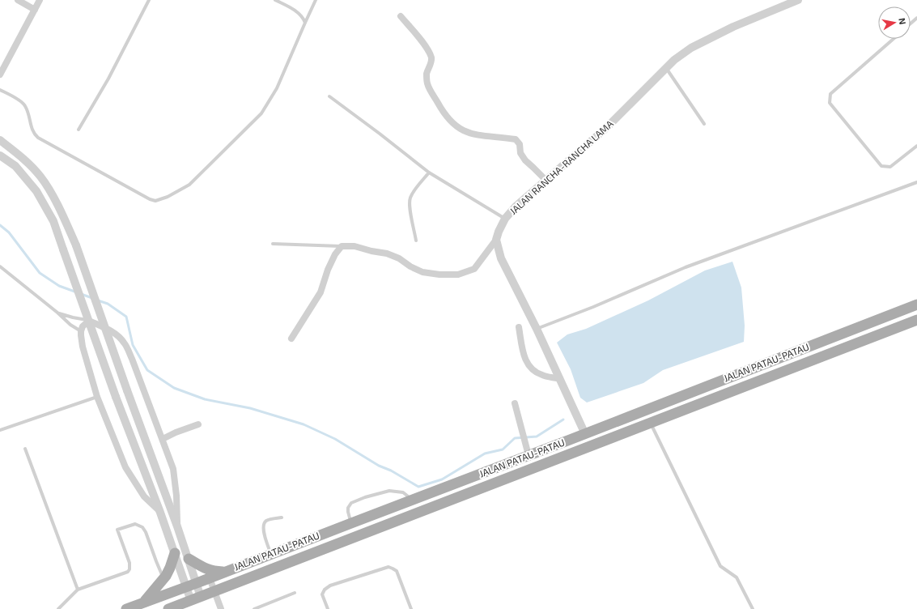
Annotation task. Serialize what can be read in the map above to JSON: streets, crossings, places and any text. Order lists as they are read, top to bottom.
{
  "streets": {
    "main road": ["JALAN PATAU-PATAU"],
    "street": ["JALAN RANCHA-RANCHA LAMA"]
  },
  "north": "right"
}
